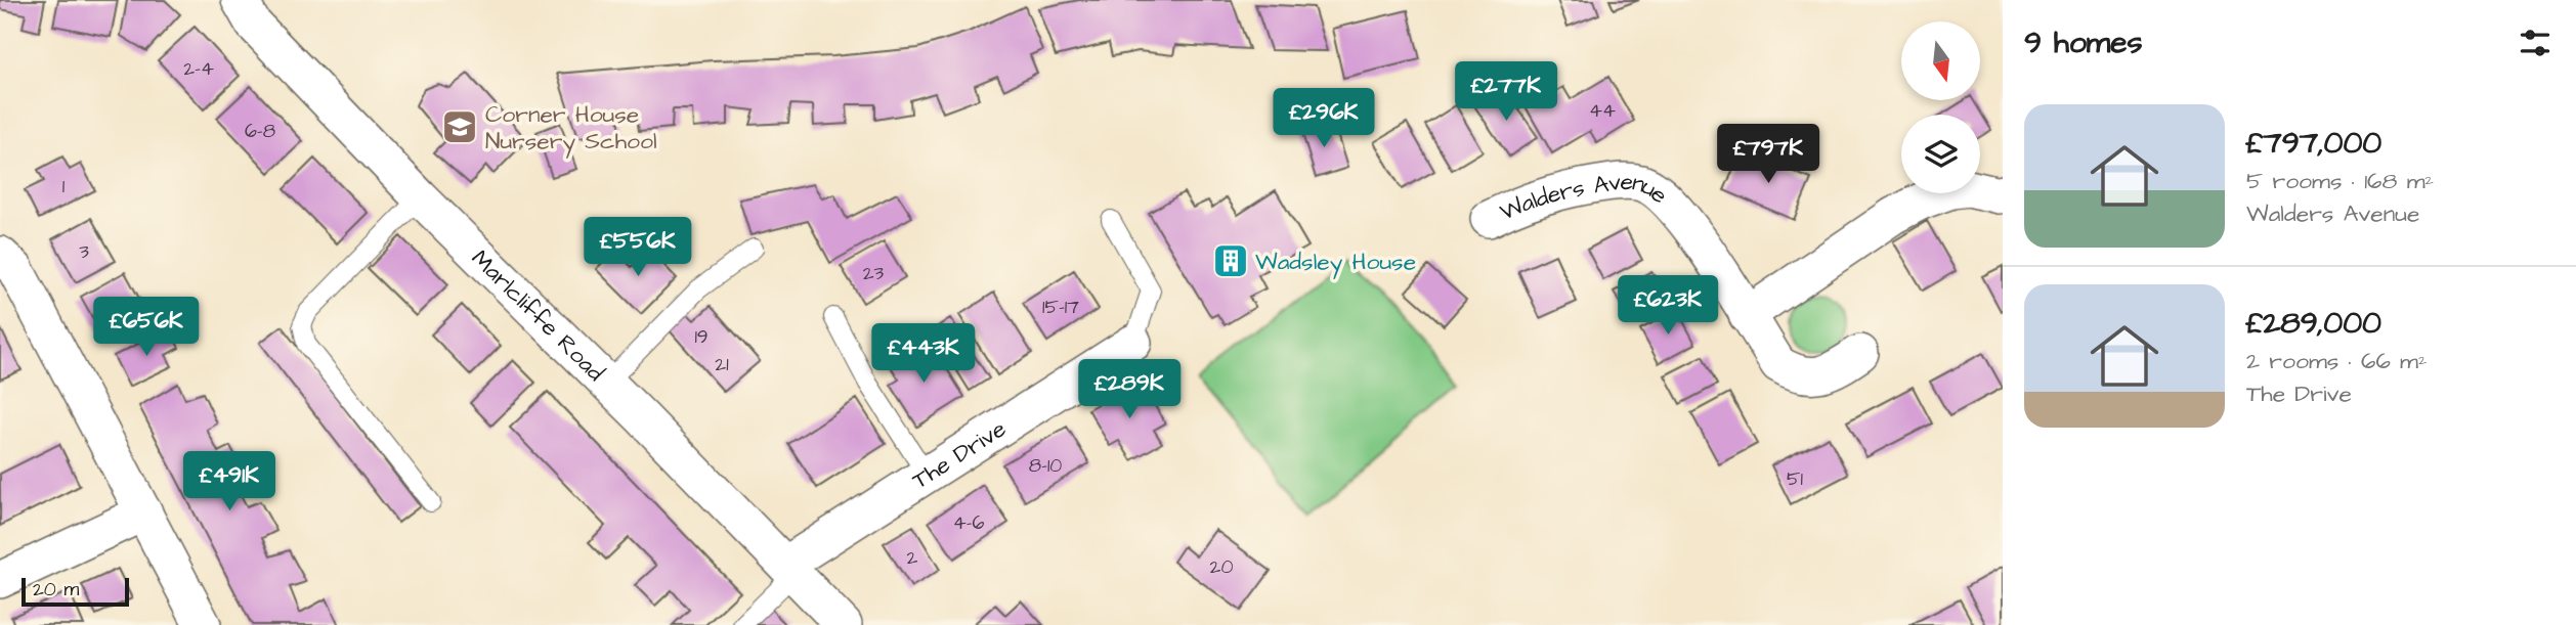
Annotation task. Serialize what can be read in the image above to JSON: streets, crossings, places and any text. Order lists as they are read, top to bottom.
{
  "streets": {
    "street": ["Walders Avenue", "Marlcliffe Road", "The Drive"]
  },
  "crossings": [
    ["Marlcliffe Road", "The Drive"]
  ],
  "places": {
    "school or university": ["Corner House Nursery School"],
    "building": ["Wadsley House"]
  },
  "house_numbers": [
    "2-4",
    "44",
    "6-8",
    "1",
    "3",
    "23",
    "15-17",
    "19",
    "21",
    "8-10",
    "51",
    "4-6",
    "2",
    "20"
  ],
  "scale_bar": "20 m",
  "north": "bottom",
  "page": {
    "heading": "9 homes",
    "price": [
      "£277K",
      "£296K",
      "£797K",
      "£556K",
      "£623K",
      "£656K",
      "£443K",
      "£289K",
      "£491K"
    ],
    "list": [
      {
        "name": "£797,000",
        "note": "5 rooms · 168 m² · Walders Avenue"
      },
      {
        "name": "£289,000",
        "note": "2 rooms · 66 m² · The Drive"
      }
    ],
    "scale": "20 m"
  }
}
